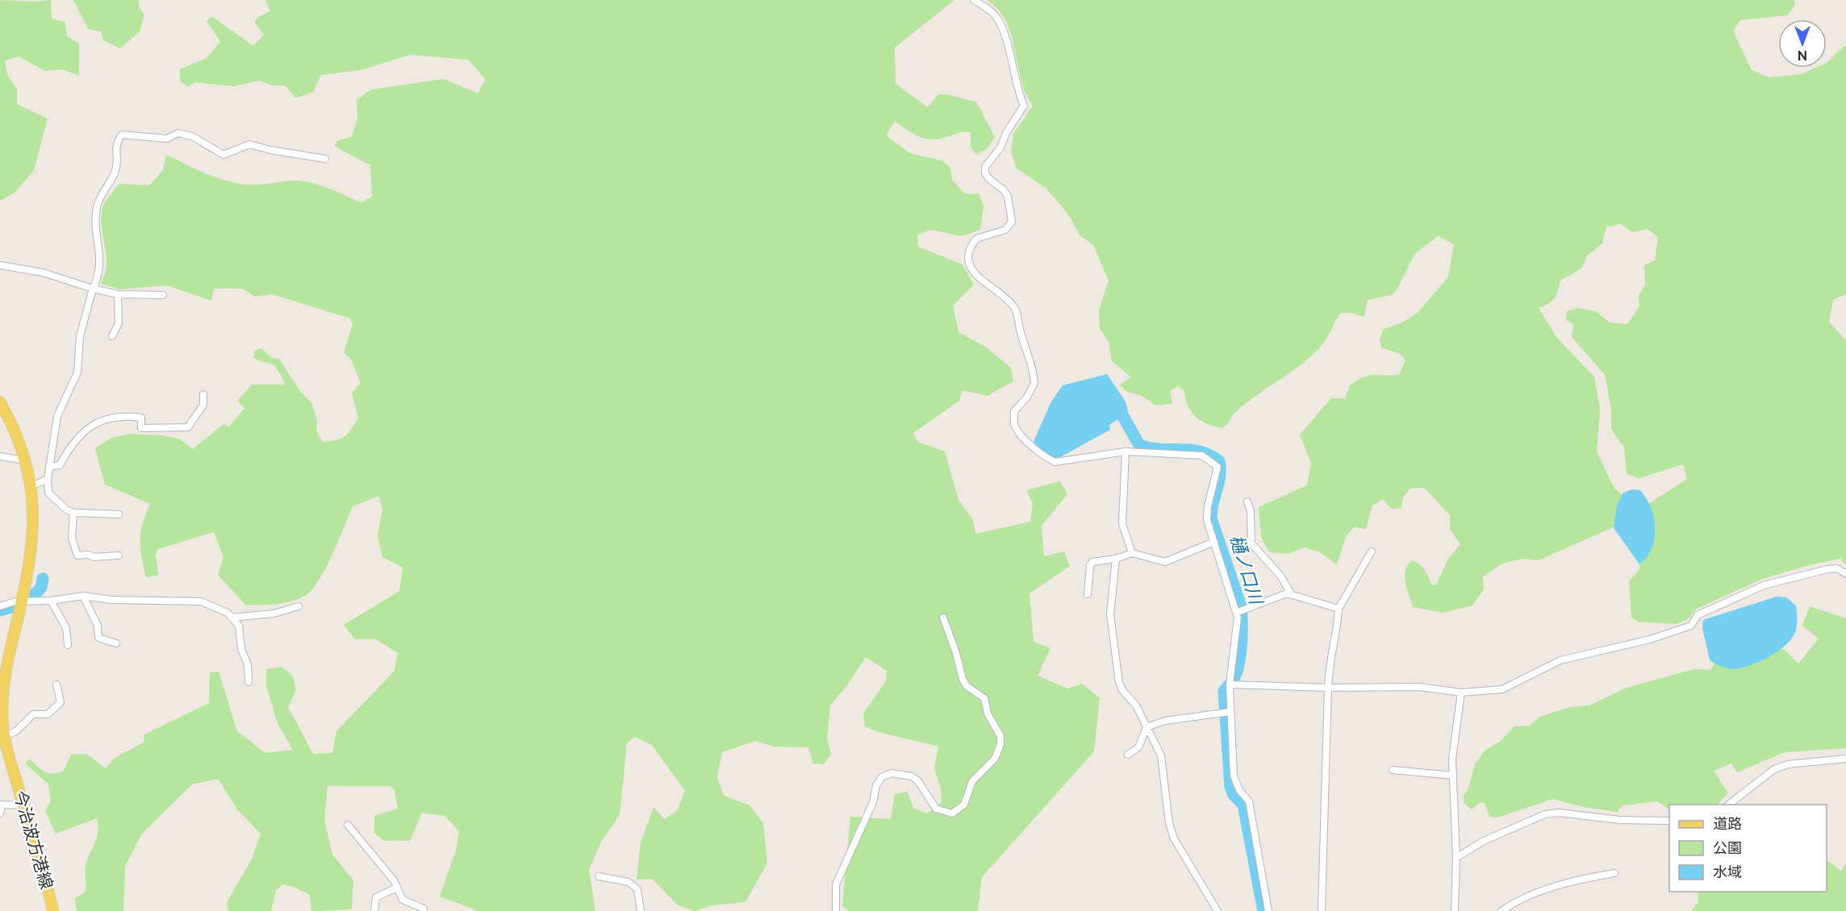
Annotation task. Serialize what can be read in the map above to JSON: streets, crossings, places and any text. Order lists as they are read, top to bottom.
{
  "streets": {
    "main road": ["今治波方港線"]
  },
  "water": ["樋ノ口川"],
  "legend": ["道路", "公園", "水域"],
  "north": "bottom"
}
